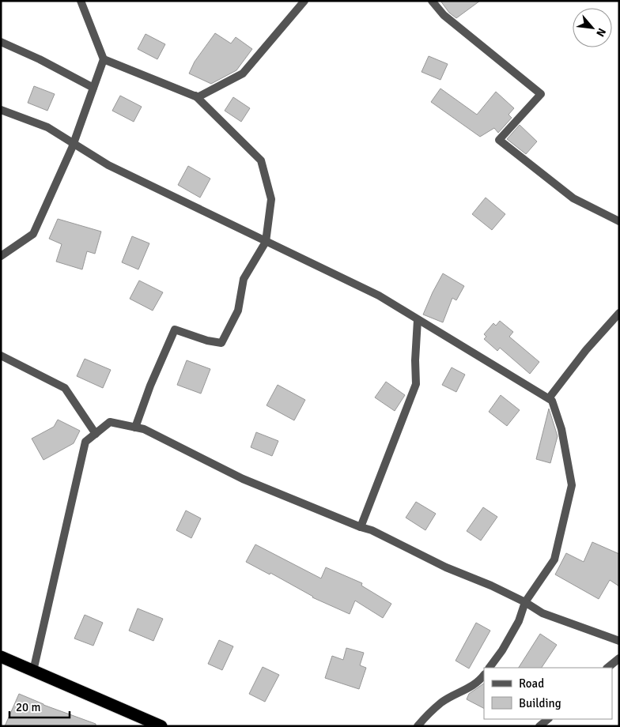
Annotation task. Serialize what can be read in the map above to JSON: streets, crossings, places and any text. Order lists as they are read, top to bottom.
{
  "legend": ["Road", "Building"],
  "scale_bar": "20 m",
  "north": "bottom right"
}
